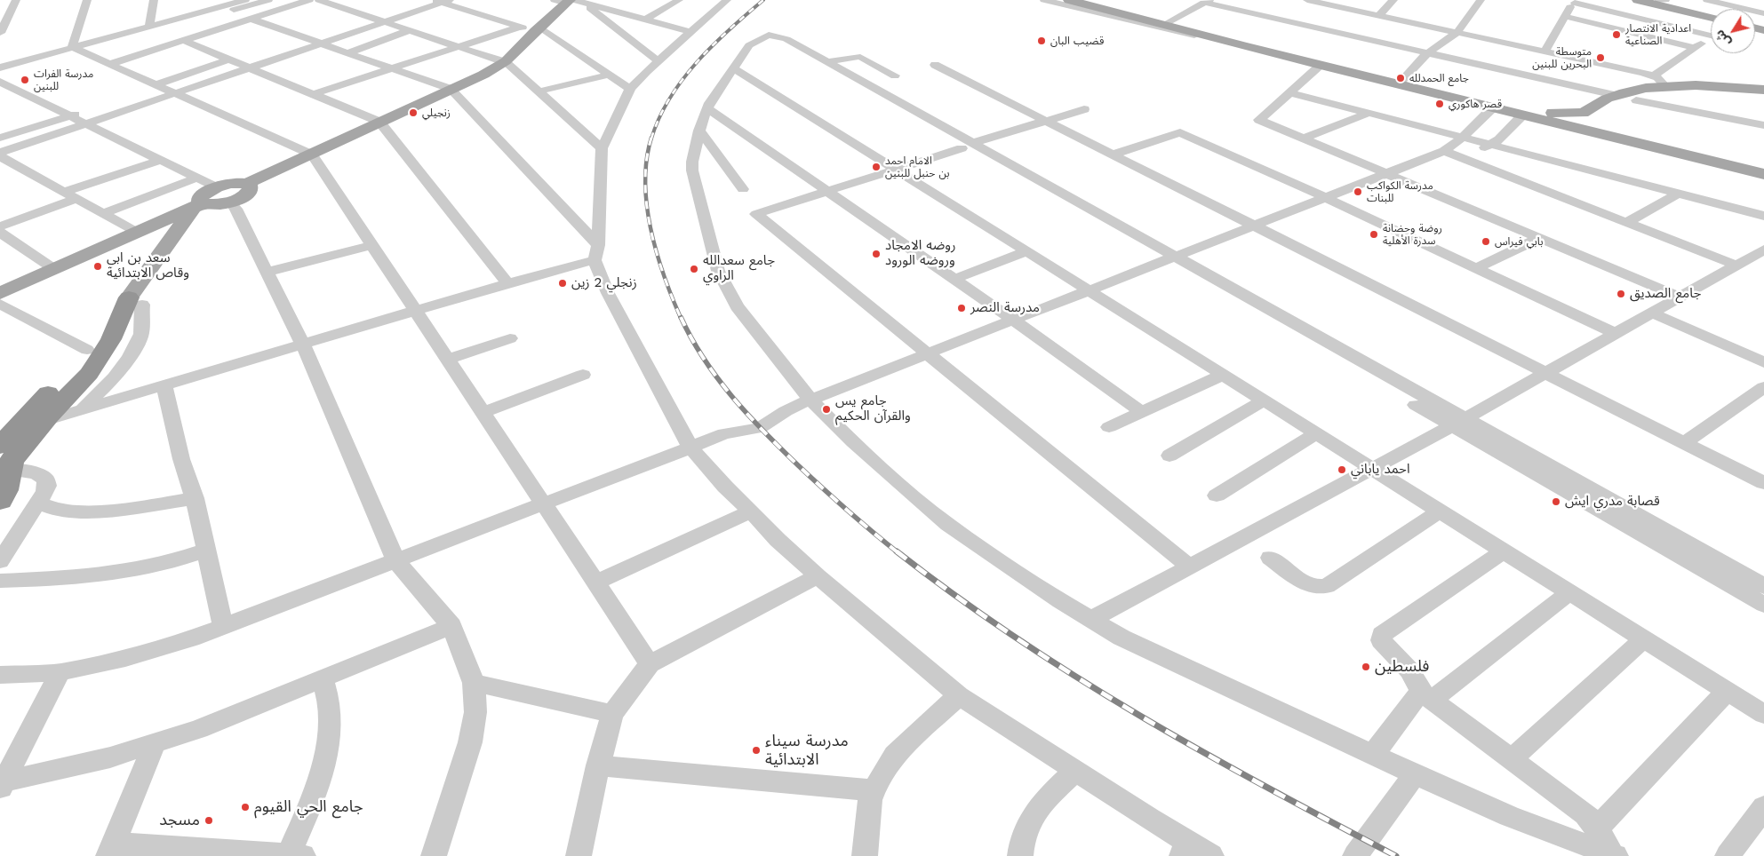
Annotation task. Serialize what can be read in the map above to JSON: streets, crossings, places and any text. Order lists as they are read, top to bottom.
{
  "places": [
    "اعدادية الانتصار الصناعية",
    "قضيب البان",
    "متوسطة البحرين للبنين",
    "جامع الحمدلله",
    "مدرسة الفرات للبنين",
    "قصر هاكوري",
    "زنجيلي",
    "الامام احمد بن حنبل للبنين",
    "مدرسة الكواكب للبنات",
    "روضة وحضانة سدرة الأهلية",
    "بابي فيراس",
    "روضه الامجاد وروضه الورود",
    "سعد بن ابي وقاص الابتدائية",
    "جامع سعدالله الراوي",
    "زنجلي 2 زين",
    "جامع الصديق",
    "مدرسة النصر",
    "جامع يس والقرآن الحكيم",
    "احمد ياباني",
    "قصابة مدري ايش",
    "فلسطين",
    "مدرسة سيناء الابتدائية",
    "جامع الحي القيوم",
    "مسجد"
  ],
  "north": "bottom left"
}
